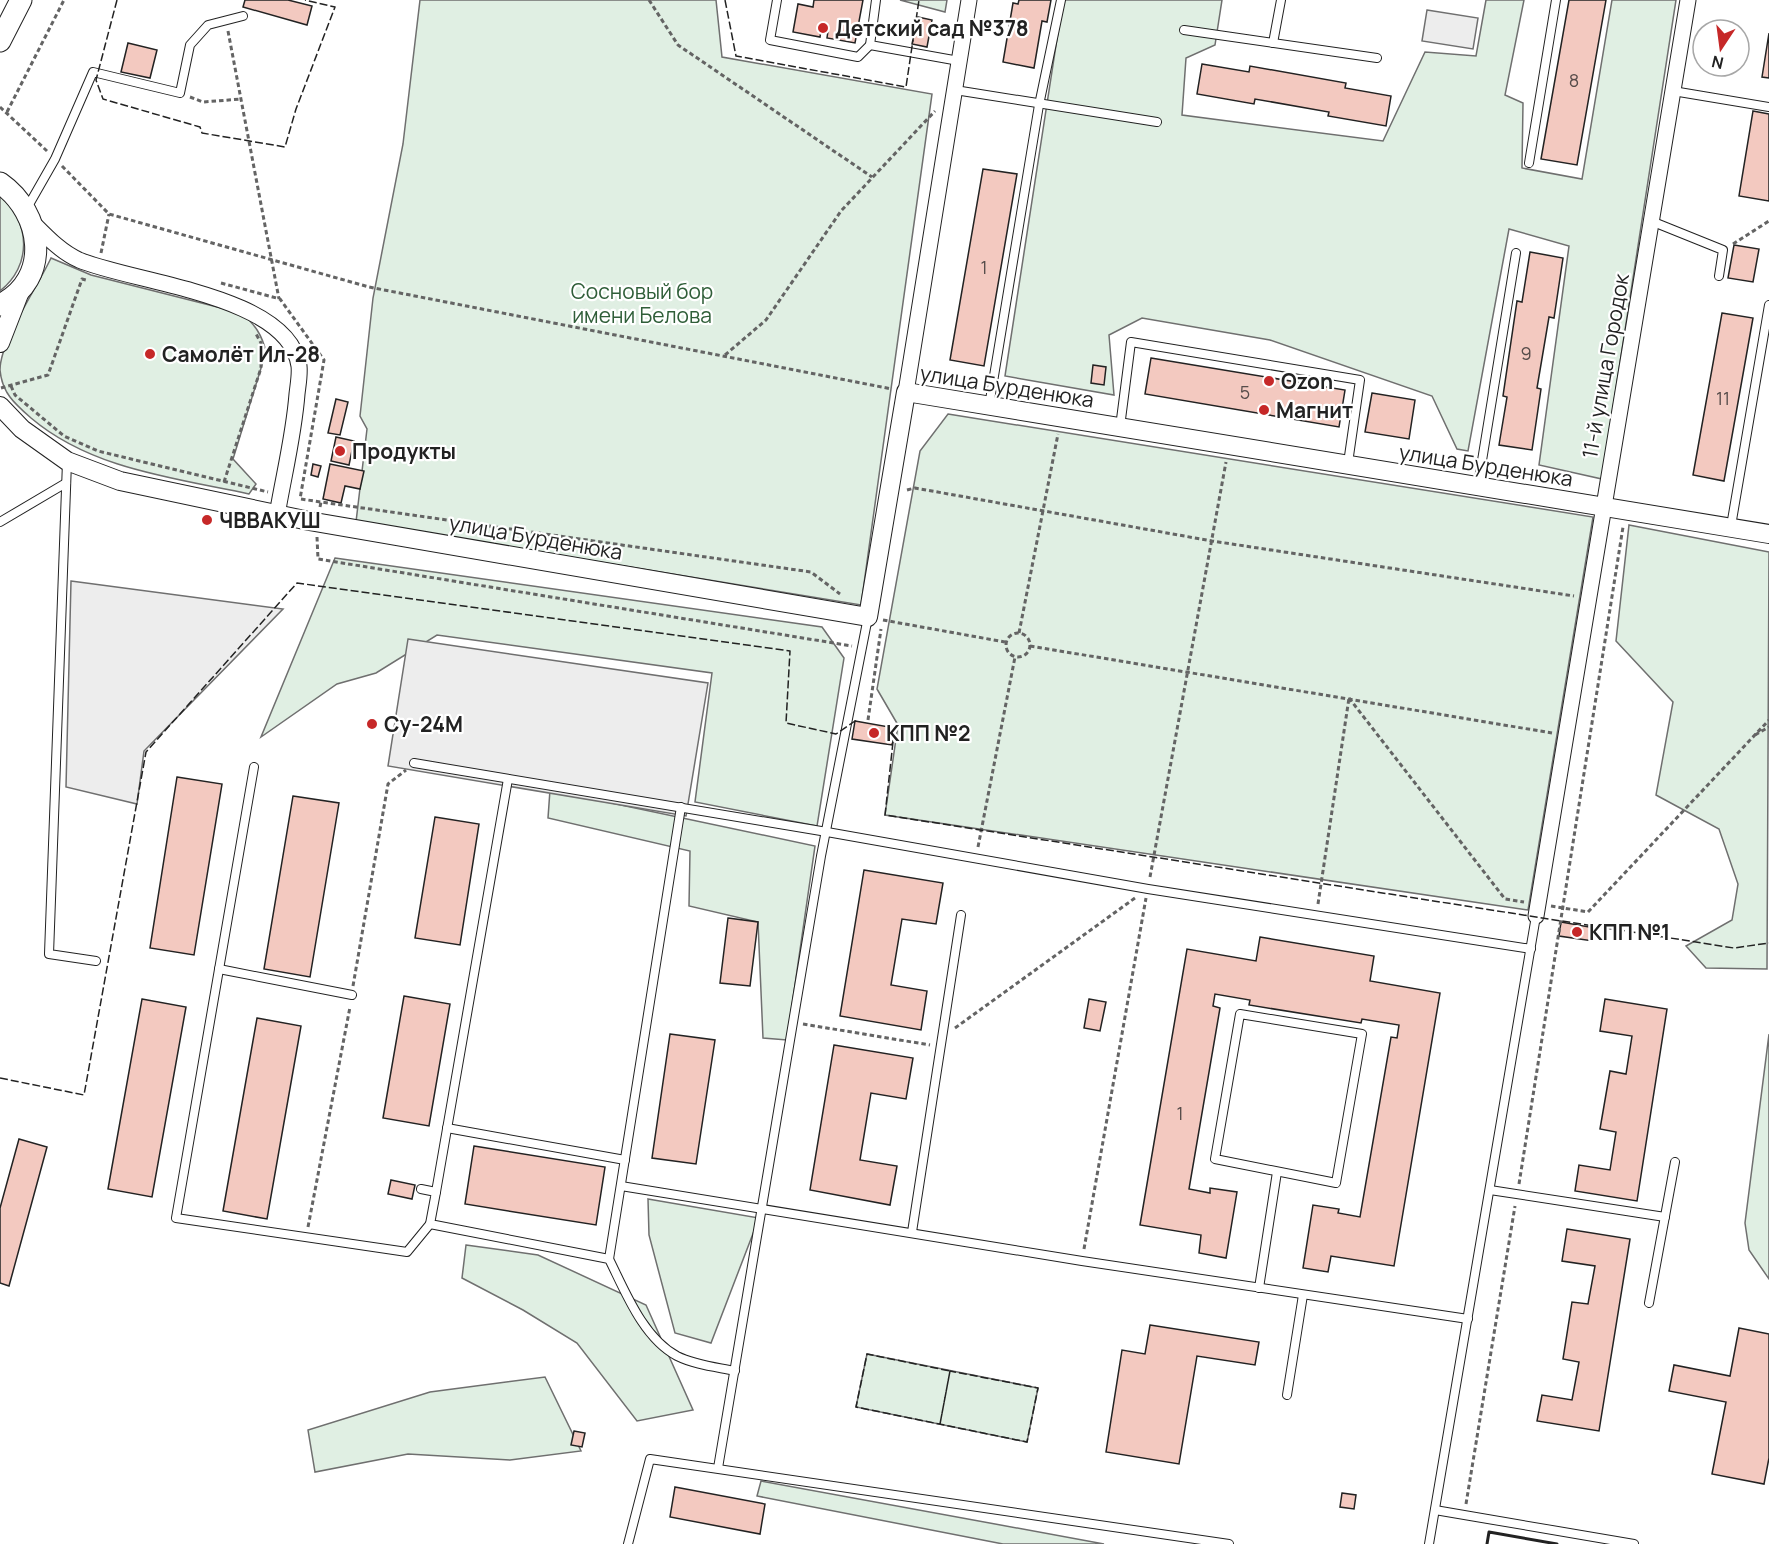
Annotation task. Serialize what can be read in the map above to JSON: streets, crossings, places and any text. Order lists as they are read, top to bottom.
{
  "streets": {
    "street": ["11-й улица Городок", "улица Бурденюка"]
  },
  "crossings": [
    ["11-й улица Городок", "улица Бурденюка"]
  ],
  "parks": ["Сосновый бор имени Белова"],
  "places": [
    "Детский сад №378",
    "Самолёт Ил-28",
    "Ozon",
    "Магнит",
    "Продукты",
    "ЧВВАКУШ",
    "Су-24М",
    "КПП №2",
    "КПП №1"
  ],
  "house_numbers": [
    "8",
    "1",
    "9",
    "5",
    "11",
    "1"
  ],
  "north": "bottom"
}
